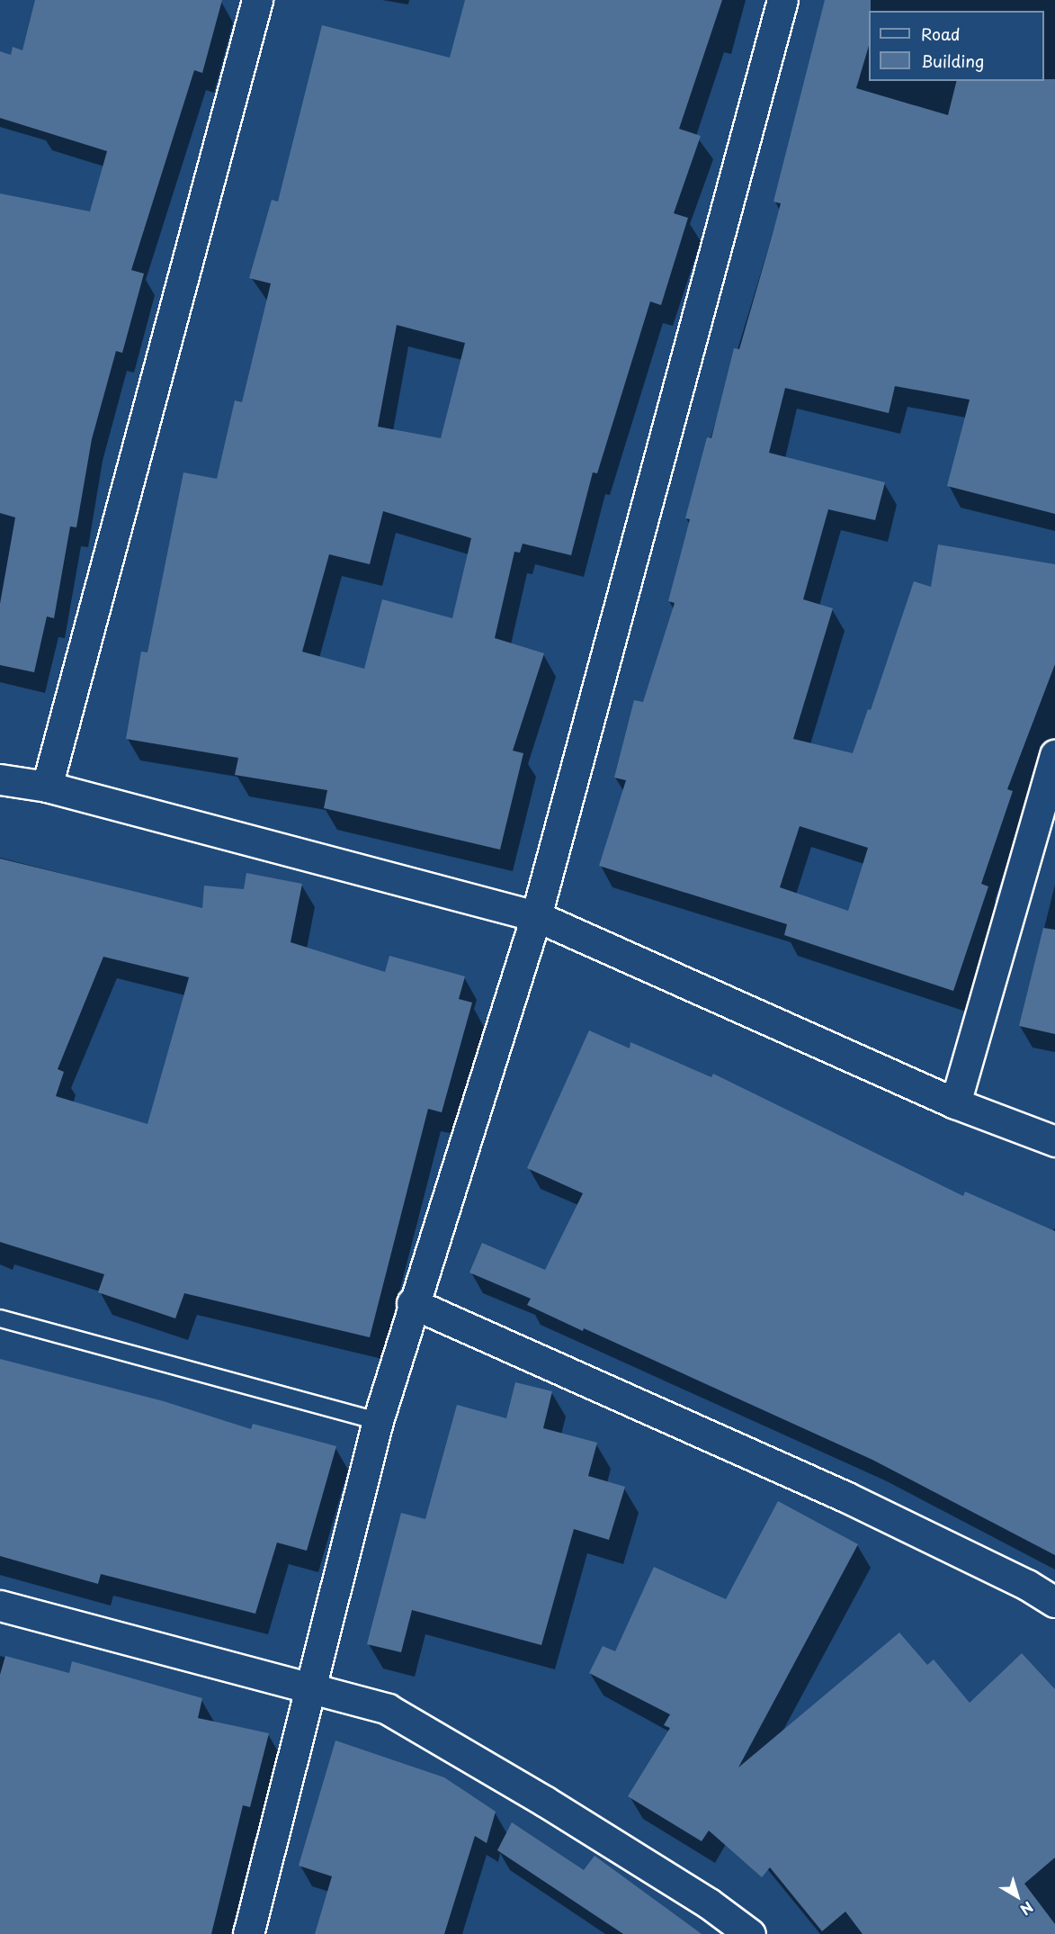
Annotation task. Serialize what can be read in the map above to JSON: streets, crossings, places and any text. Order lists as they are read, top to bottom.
{
  "legend": ["Road", "Building"],
  "north": "bottom right"
}
